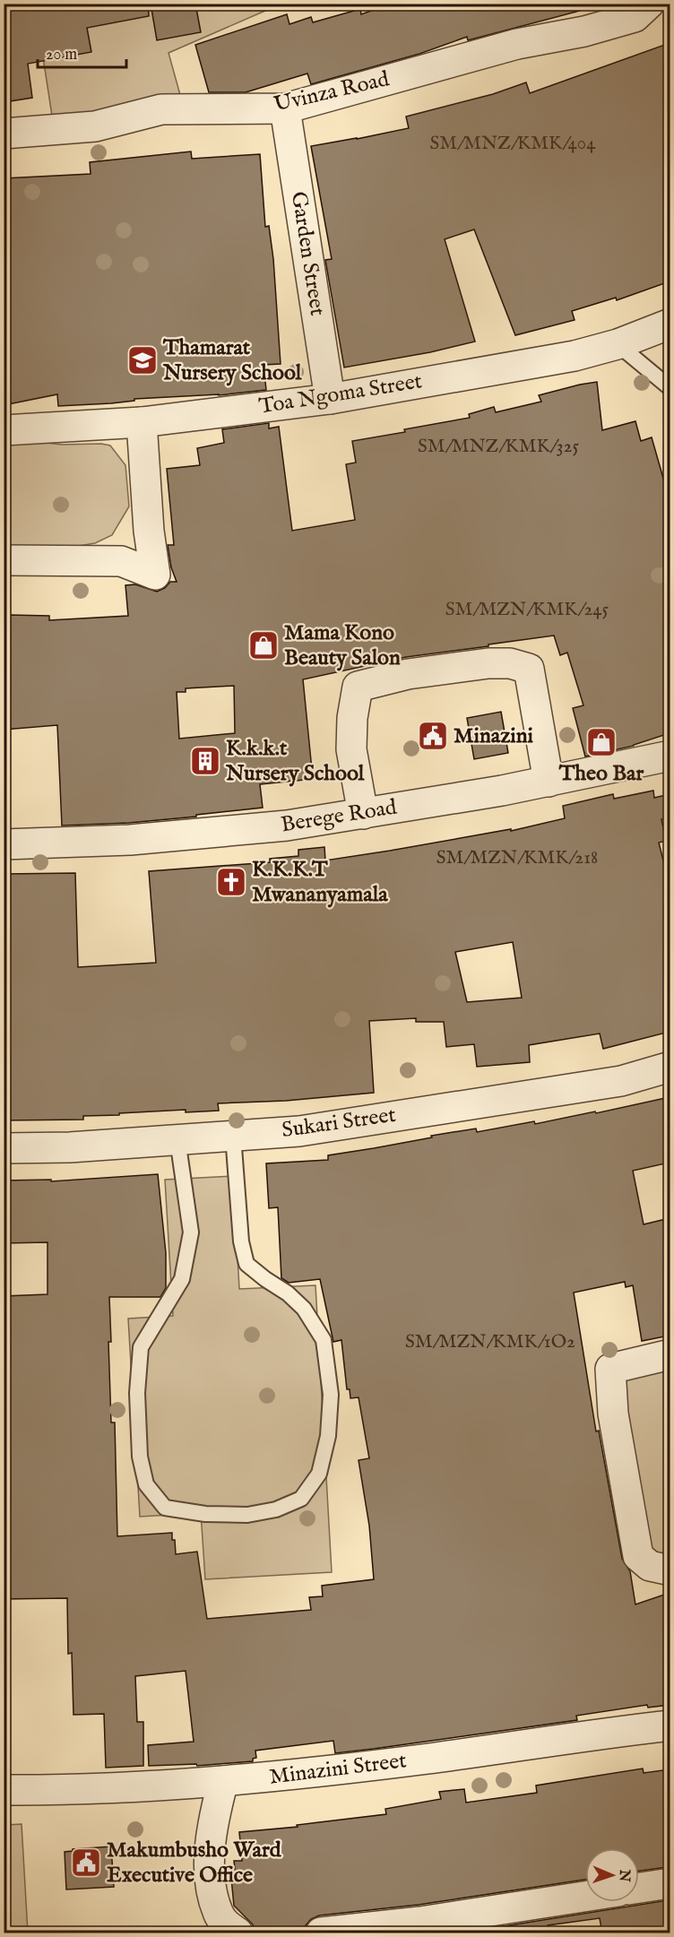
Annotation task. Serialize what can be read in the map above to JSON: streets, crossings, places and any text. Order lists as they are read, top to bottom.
{
  "streets": {
    "street": [
      "Uvinza Road",
      "Garden Street",
      "Toa Ngoma Street",
      "Berege Road",
      "Sukari Street",
      "Minazini Street"
    ]
  },
  "crossings": [
    ["Uvinza Road", "Garden Street"],
    ["Garden Street", "Toa Ngoma Street"]
  ],
  "places": {
    "school or university": ["Thamarat Nursery School"],
    "shop": ["Mama Kono Beauty Salon", "Theo Bar"],
    "public building": ["Minazini", "Makumbusho Ward Executive Office"],
    "building": ["K.k.k.t Nursery School"],
    "church": ["K.K.K.T Mwananyamala"]
  },
  "house_numbers": [
    "SM/MNZ/KMK/404",
    "SM/MNZ/KMK/325",
    "SM/MZN/KMK/245",
    "SM/MZN/KMK/218",
    "SM/MZN/KMK/1O2"
  ],
  "scale_bar": "20 m",
  "north": "right"
}
